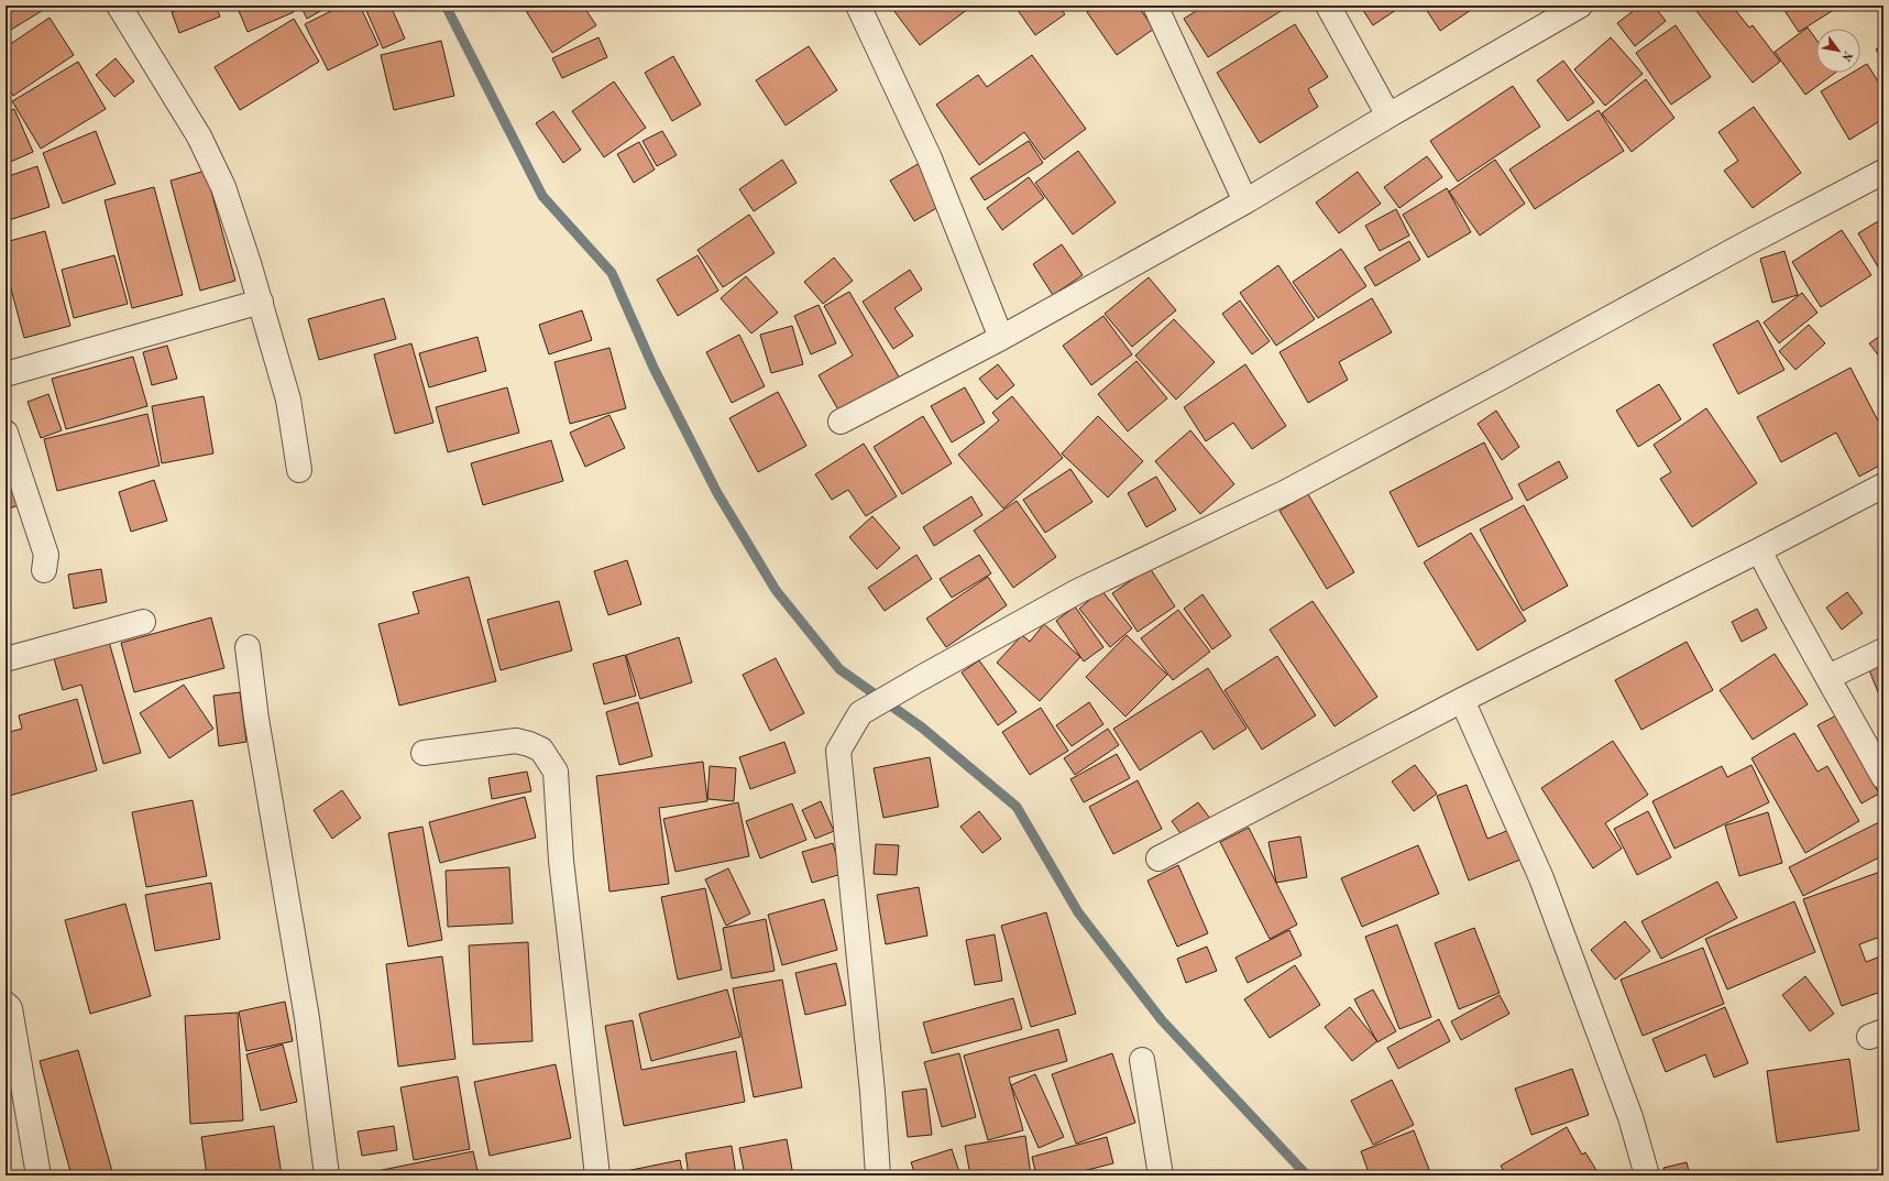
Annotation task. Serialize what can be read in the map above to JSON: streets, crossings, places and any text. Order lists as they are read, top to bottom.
{
  "north": "bottom right"
}
